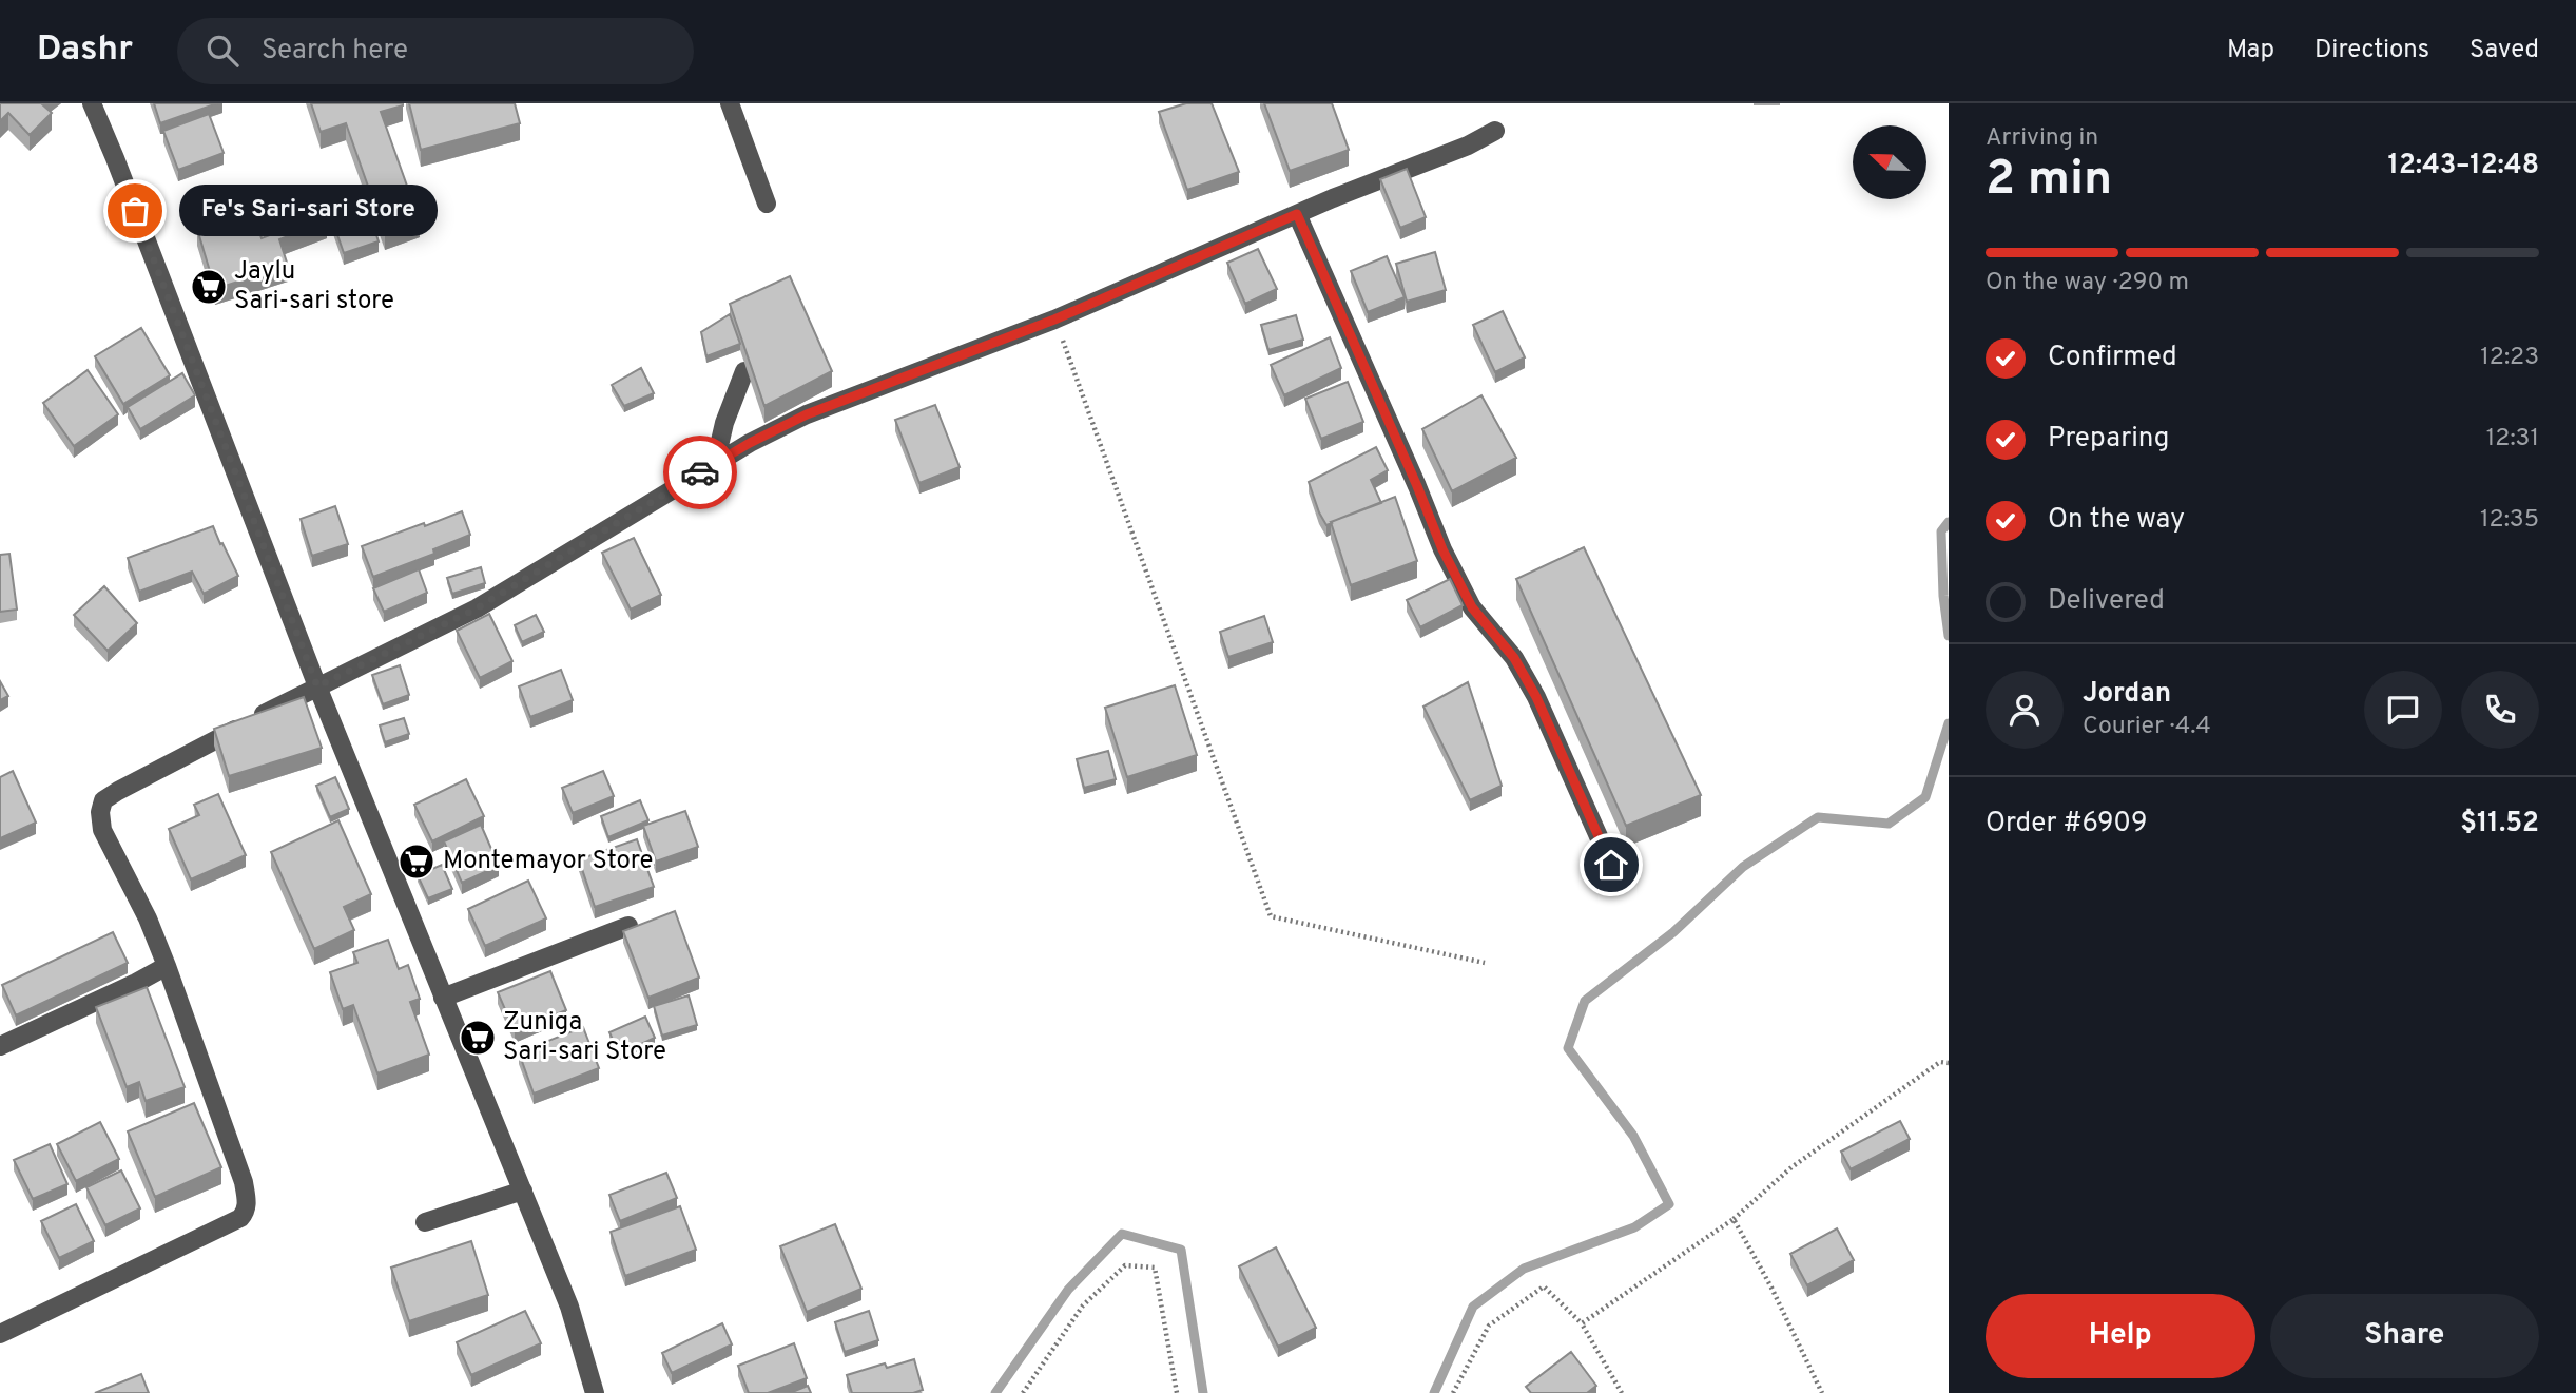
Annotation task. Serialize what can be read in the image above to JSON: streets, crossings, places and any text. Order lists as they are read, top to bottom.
{
  "places": {
    "other": ["Fe's Sari-sari Store"],
    "supermarket": ["Jaylu Sari-sari store", "Montemayor Store", "Zuniga Sari-sari Store"]
  },
  "north": "left",
  "page": {
    "header": "Dashr",
    "search": "Search here",
    "nav": ["Map", "Directions", "Saved"],
    "heading": ["2 min", "Arriving in", "12:43–12:48"],
    "panel": [
      "Jordan",
      "Courier · 4.4",
      "Order #6909",
      "$11.52"
    ],
    "bubble": "Fe's Sari-sari Store",
    "bar": "On the way · 290 m",
    "list": [
      ["Confirmed", "12:23"],
      ["Preparing", "12:31"],
      ["On the way", "12:35"],
      "Delivered"
    ],
    "buttons": ["Help", "Share"]
  }
}
